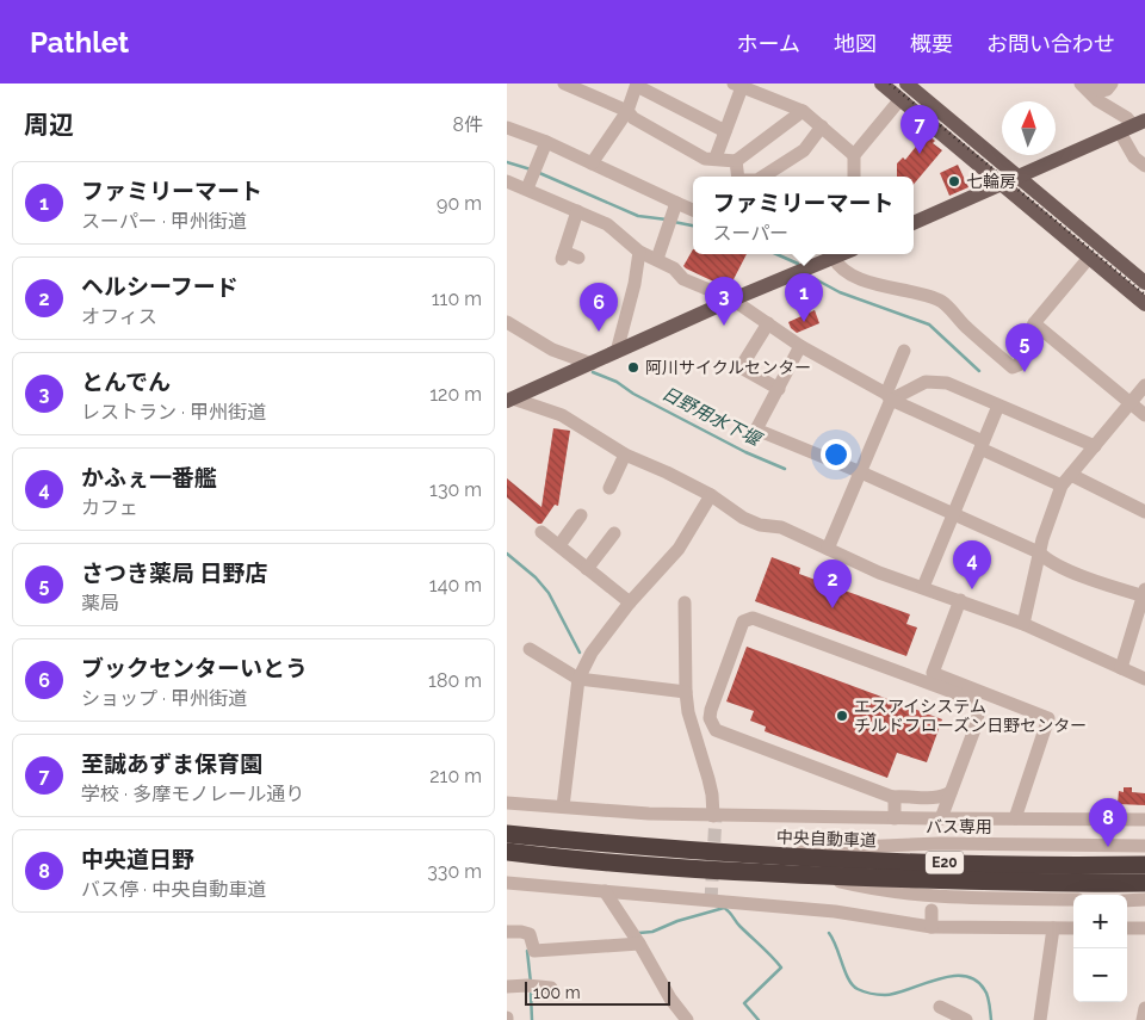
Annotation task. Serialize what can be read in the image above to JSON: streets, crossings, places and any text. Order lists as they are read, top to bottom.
{
  "streets": {
    "highway": ["中央自動車道", "E20"],
    "street": ["バス専用"]
  },
  "crossings": [
    ["バス専用", "中央自動車道"]
  ],
  "water": ["日野用水下堰"],
  "places": ["七輪房", "阿川サイクルセンター", "エスアイシステム チルドフローズン日野センター"],
  "scale_bar": "100 m",
  "north": "top",
  "page": {
    "header": "Pathlet",
    "nav": [
      "ホーム",
      "地図",
      "概要",
      "お問い合わせ"
    ],
    "heading": ["周辺", "8件"],
    "pins": [
      "7",
      "1",
      "3",
      "6",
      "5",
      "4",
      "2",
      "8"
    ],
    "list": [
      {
        "mark": "1",
        "name": "ファミリーマート",
        "note": "スーパー · 甲州街道",
        "value": "90 m"
      },
      {
        "mark": "2",
        "name": "ヘルシーフード",
        "note": "オフィス",
        "value": "110 m"
      },
      {
        "mark": "3",
        "name": "とんでん",
        "note": "レストラン · 甲州街道",
        "value": "120 m"
      },
      {
        "mark": "4",
        "name": "かふぇ一番艦",
        "note": "カフェ",
        "value": "130 m"
      },
      {
        "mark": "5",
        "name": "さつき薬局 日野店",
        "note": "薬局",
        "value": "140 m"
      },
      {
        "mark": "6",
        "name": "ブックセンターいとう",
        "note": "ショップ · 甲州街道",
        "value": "180 m"
      },
      {
        "mark": "7",
        "name": "至誠あずま保育園",
        "note": "学校 · 多摩モノレール通り",
        "value": "210 m"
      },
      {
        "mark": "8",
        "name": "中央道日野",
        "note": "バス停 · 中央自動車道",
        "value": "330 m"
      }
    ],
    "popup": ["ファミリーマート", "スーパー"],
    "map_buttons": ["+", "−"],
    "scale": "100 m"
  }
}
